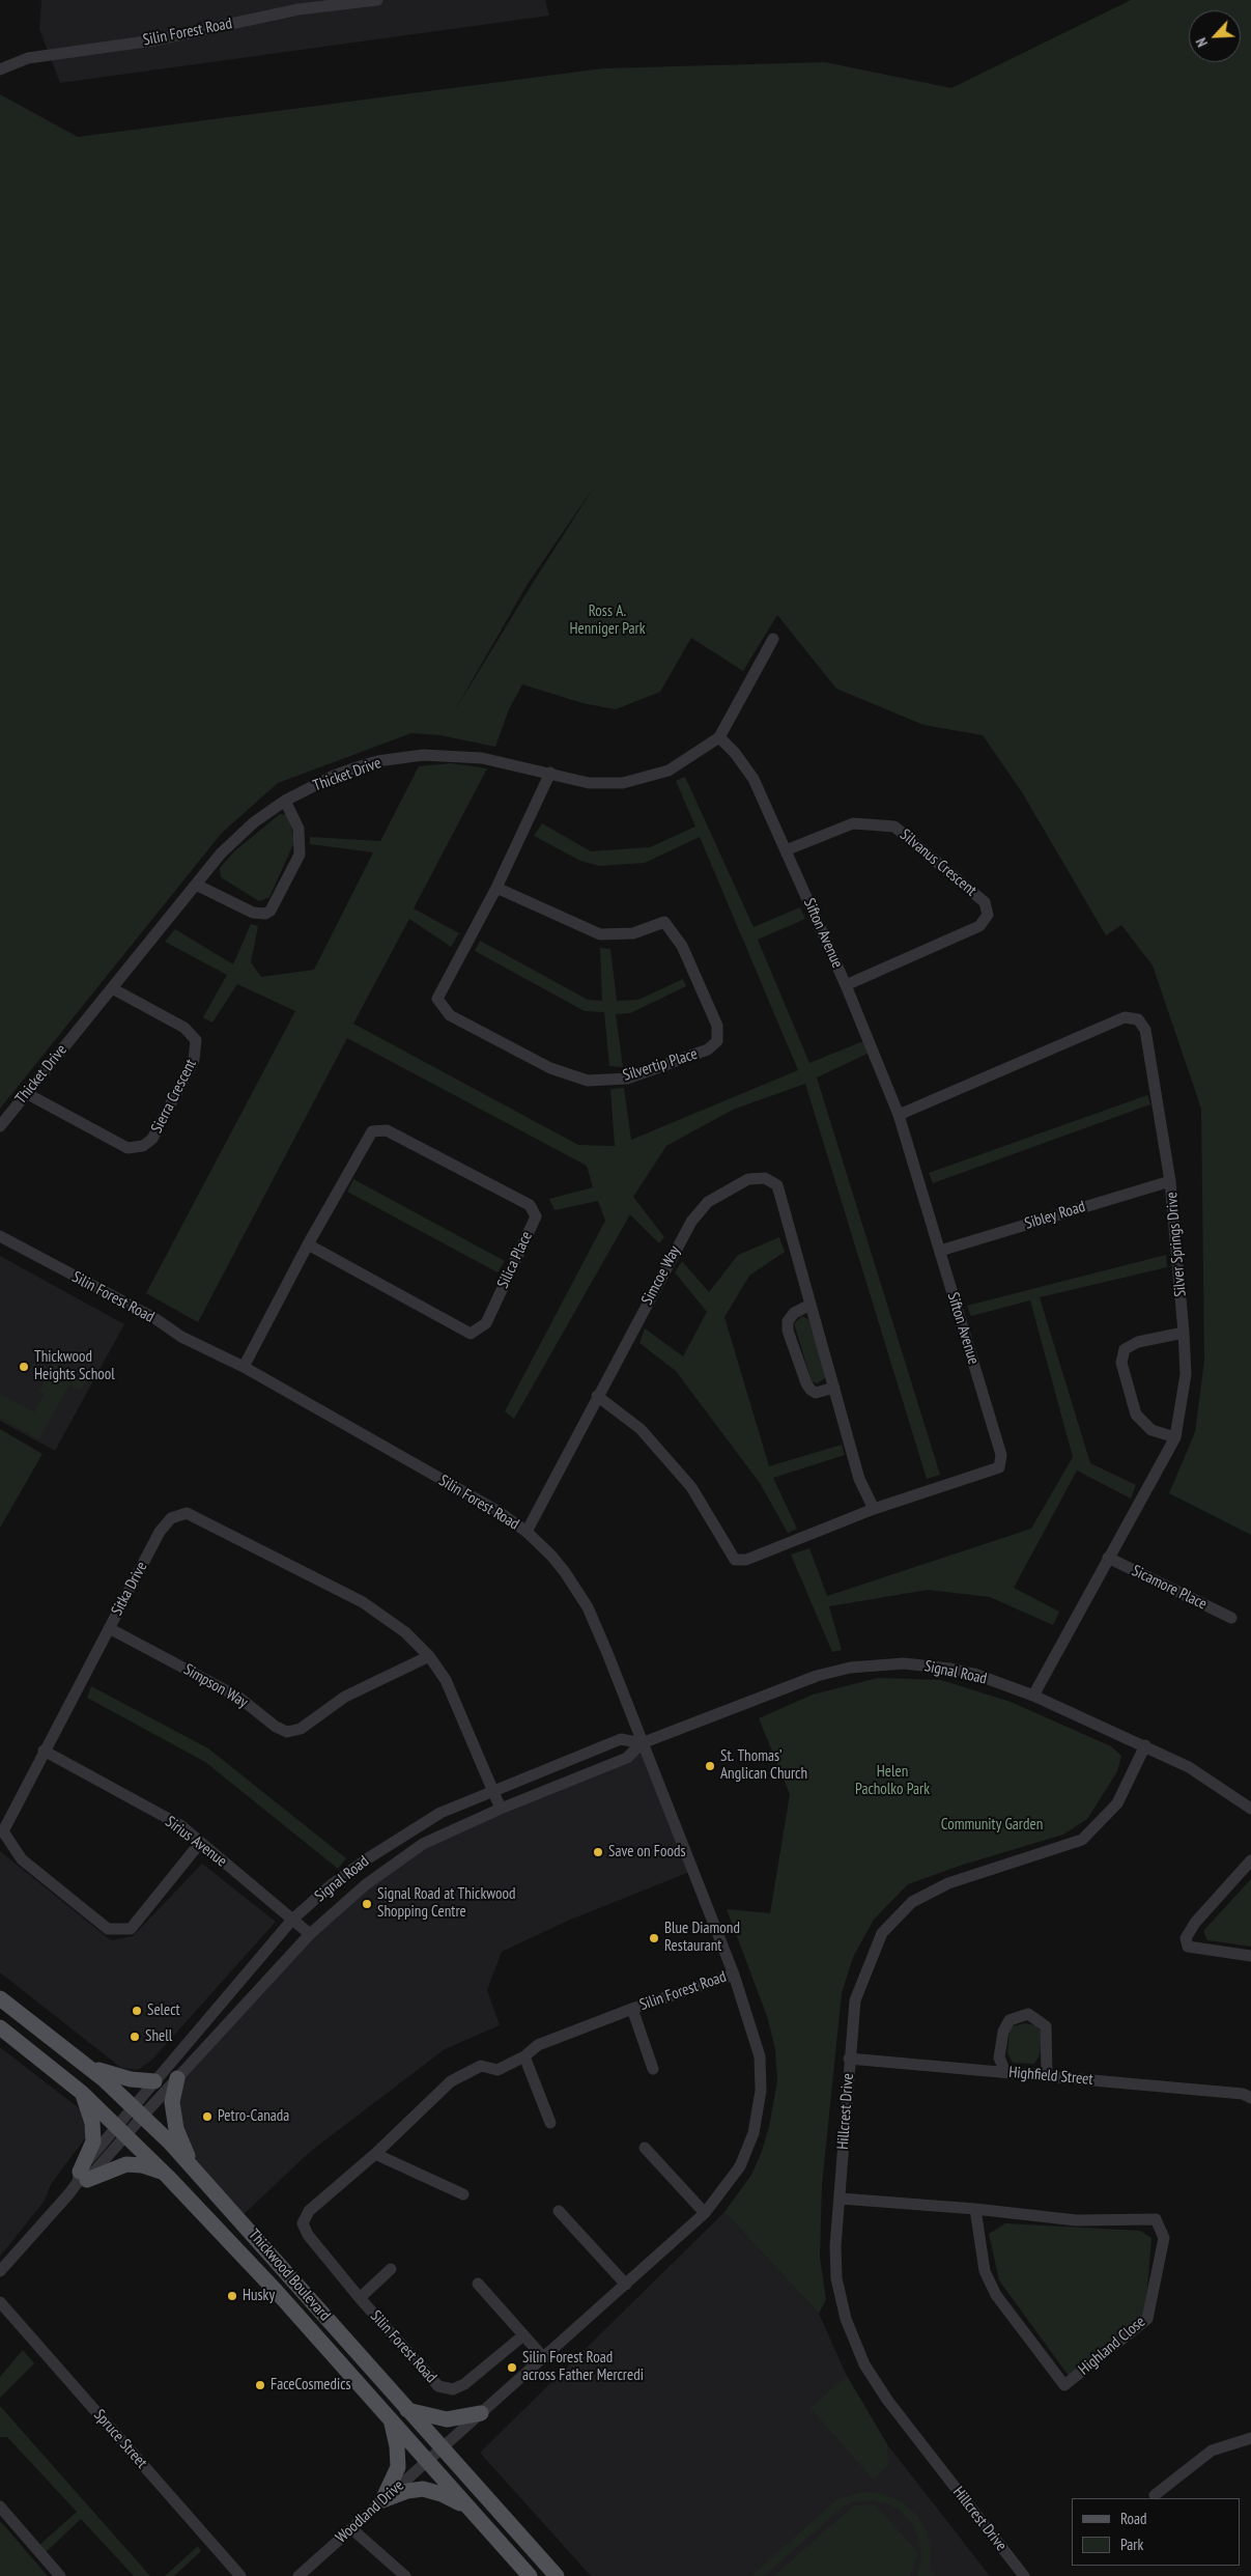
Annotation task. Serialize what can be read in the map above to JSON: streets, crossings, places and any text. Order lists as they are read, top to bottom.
{
  "streets": {
    "main road": ["Thickwood Boulevard"],
    "street": [
      "Silin Forest Road",
      "Thicket Drive",
      "Silvanus Crescent",
      "Sifton Avenue",
      "Silvertip Place",
      "Sierra Crescent",
      "Sibley Road",
      "Silver Springs Drive",
      "Silica Place",
      "Simcoe Way",
      "Sicamore Place",
      "Sitka Drive",
      "Signal Road",
      "Simpson Way",
      "Sirius Avenue",
      "Highfield Street",
      "Hillcrest Drive",
      "Highland Close",
      "Spruce Street",
      "Woodland Drive"
    ]
  },
  "crossings": [
    ["Silin Forest Road", "Silica Place"],
    ["Silin Forest Road", "Simcoe Way"],
    ["Silin Forest Road", "Signal Road"],
    ["Silin Forest Road", "Thickwood Boulevard"],
    ["Silin Forest Road", "Woodland Drive"],
    ["Thicket Drive", "Sifton Avenue"],
    ["Thicket Drive", "Silvertip Place"],
    ["Thicket Drive", "Sierra Crescent"],
    ["Silvanus Crescent", "Sifton Avenue"],
    ["Sifton Avenue", "Sibley Road"],
    ["Sifton Avenue", "Silver Springs Drive"],
    ["Sifton Avenue", "Simcoe Way"],
    ["Sibley Road", "Silver Springs Drive"],
    ["Silver Springs Drive", "Sicamore Place"],
    ["Silver Springs Drive", "Signal Road"],
    ["Sitka Drive", "Signal Road"],
    ["Sitka Drive", "Simpson Way"],
    ["Sitka Drive", "Sirius Avenue"],
    ["Signal Road", "Sirius Avenue"],
    ["Signal Road", "Hillcrest Drive"],
    ["Signal Road", "Thickwood Boulevard"],
    ["Highfield Street", "Hillcrest Drive"],
    ["Hillcrest Drive", "Highland Close"],
    ["Thickwood Boulevard", "Woodland Drive"]
  ],
  "parks": ["Ross A. Henniger Park", "Helen Pacholko Park", "Community Garden"],
  "places": [
    "Thickwood Heights School",
    "St. Thomas’ Anglican Church",
    "Save on Foods",
    "Signal Road at Thickwood Shopping Centre",
    "Blue Diamond Restaurant",
    "Select",
    "Shell",
    "Petro-Canada",
    "Husky",
    "Silin Forest Road across Father Mercredi",
    "FaceCosmedics"
  ],
  "legend": ["Road", "Park"],
  "north": "bottom left"
}
